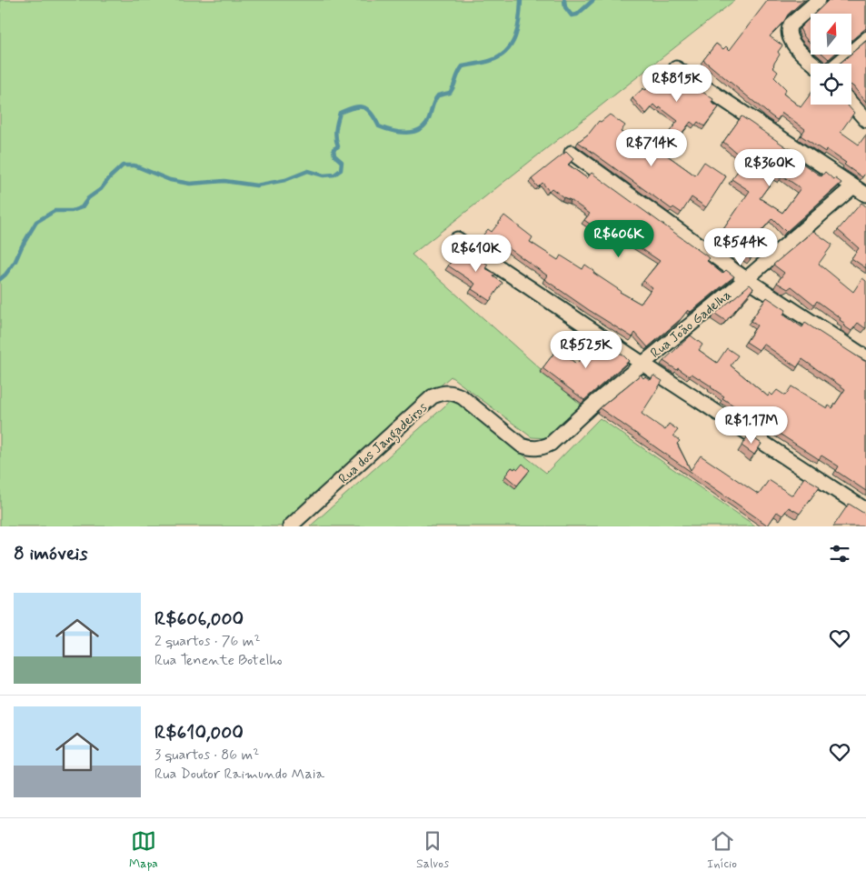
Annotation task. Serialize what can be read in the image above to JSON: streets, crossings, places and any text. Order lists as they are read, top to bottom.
{
  "streets": {
    "street": ["Rua João Gadelha", "Rua dos Jangadeiros"]
  },
  "crossings": [
    ["Rua João Gadelha", "Rua dos Jangadeiros"]
  ],
  "north": "top",
  "page": {
    "price": [
      "R$815K",
      "R$714K",
      "R$360K",
      "R$606K",
      "R$544K",
      "R$610K",
      "R$525K",
      "R$1.17M"
    ],
    "heading": "8 imóveis",
    "list": [
      {
        "name": "R$606,000",
        "note": "2 quartos · 76 m² · Rua Tenente Botelho"
      },
      {
        "name": "R$610,000",
        "note": "3 quartos · 86 m² · Rua Doutor Raimundo Maia"
      }
    ],
    "tabs": ["Mapa", "Salvos", "Início"]
  }
}
